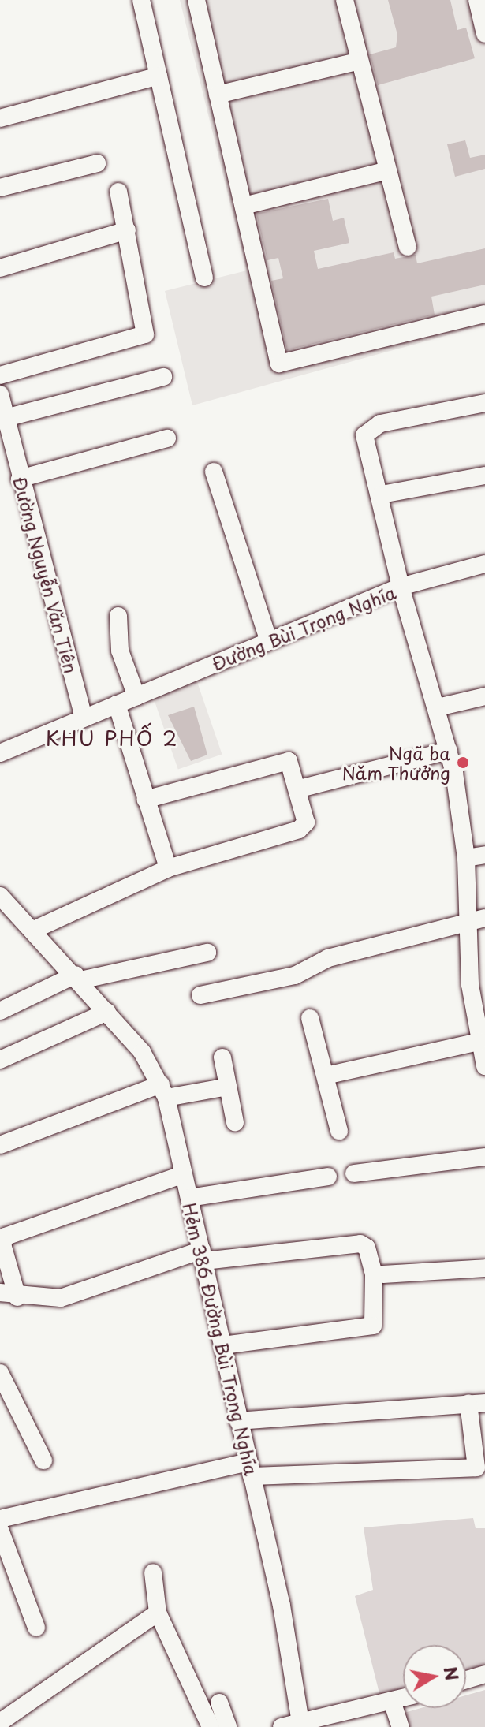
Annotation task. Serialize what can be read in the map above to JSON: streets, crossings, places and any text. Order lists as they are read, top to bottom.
{
  "streets": {
    "street": ["Đường Nguyễn Văn Tiên", "Đường Bùi Trọng Nghĩa", "Hẻm 386 Đường Bùi Trọng Nghĩa"]
  },
  "crossings": [
    ["Đường Nguyễn Văn Tiên", "Đường Bùi Trọng Nghĩa"]
  ],
  "districts": ["KHU PHỐ 2"],
  "places": ["Ngã ba Năm Thưởng"],
  "north": "right"
}
